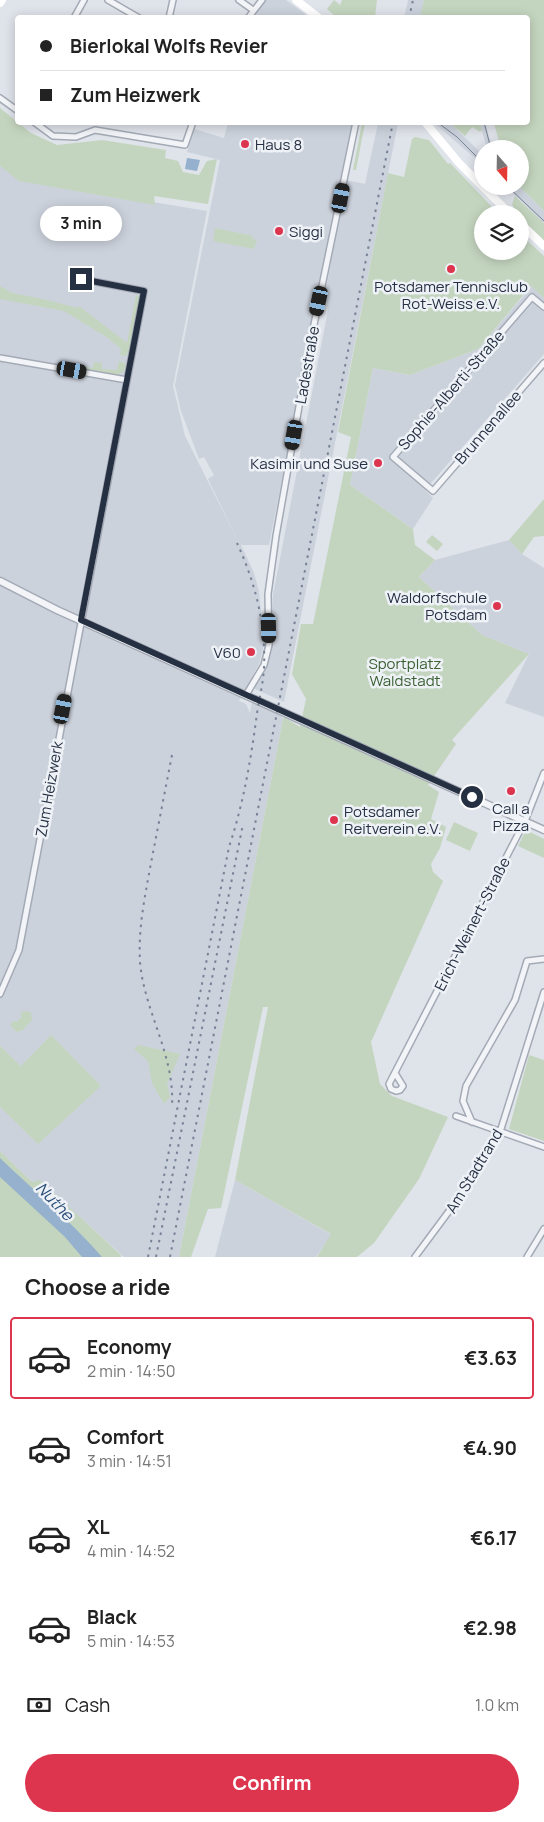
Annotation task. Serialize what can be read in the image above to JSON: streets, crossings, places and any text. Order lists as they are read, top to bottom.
{
  "streets": {
    "street": [
      "Ladestraße",
      "Sophie-Alberti-Straße",
      "Brunnenallee",
      "Zum Heizwerk",
      "Erich-Weinert-Straße",
      "Am Stadtrand"
    ]
  },
  "crossings": [
    ["Sophie-Alberti-Straße", "Brunnenallee"]
  ],
  "water": ["Nuthe"],
  "parks": ["Sportplatz Waldstadt"],
  "places": [
    "Haus 8",
    "Siggi",
    "Potsdamer Tennisclub Rot-Weiss e.V.",
    "Kasimir und Suse",
    "Waldorfschule Potsdam",
    "V60",
    "Call a Pizza",
    "Potsdamer Reitverein e.V."
  ],
  "north": "bottom",
  "page": {
    "banner": ["Bierlokal Wolfs Revier", "Zum Heizwerk"],
    "bubble": "3 min",
    "heading": "Choose a ride",
    "list": [
      {
        "name": "Economy",
        "note": "2 min · 14:50",
        "value": "€3.63"
      },
      {
        "name": "Comfort",
        "note": "3 min · 14:51",
        "value": "€4.90"
      },
      {
        "name": "XL",
        "note": "4 min · 14:52",
        "value": "€6.17"
      },
      {
        "name": "Black",
        "note": "5 min · 14:53",
        "value": "€2.98"
      }
    ],
    "pay": ["Cash", "1.0 km"],
    "buttons": "Confirm"
  }
}
